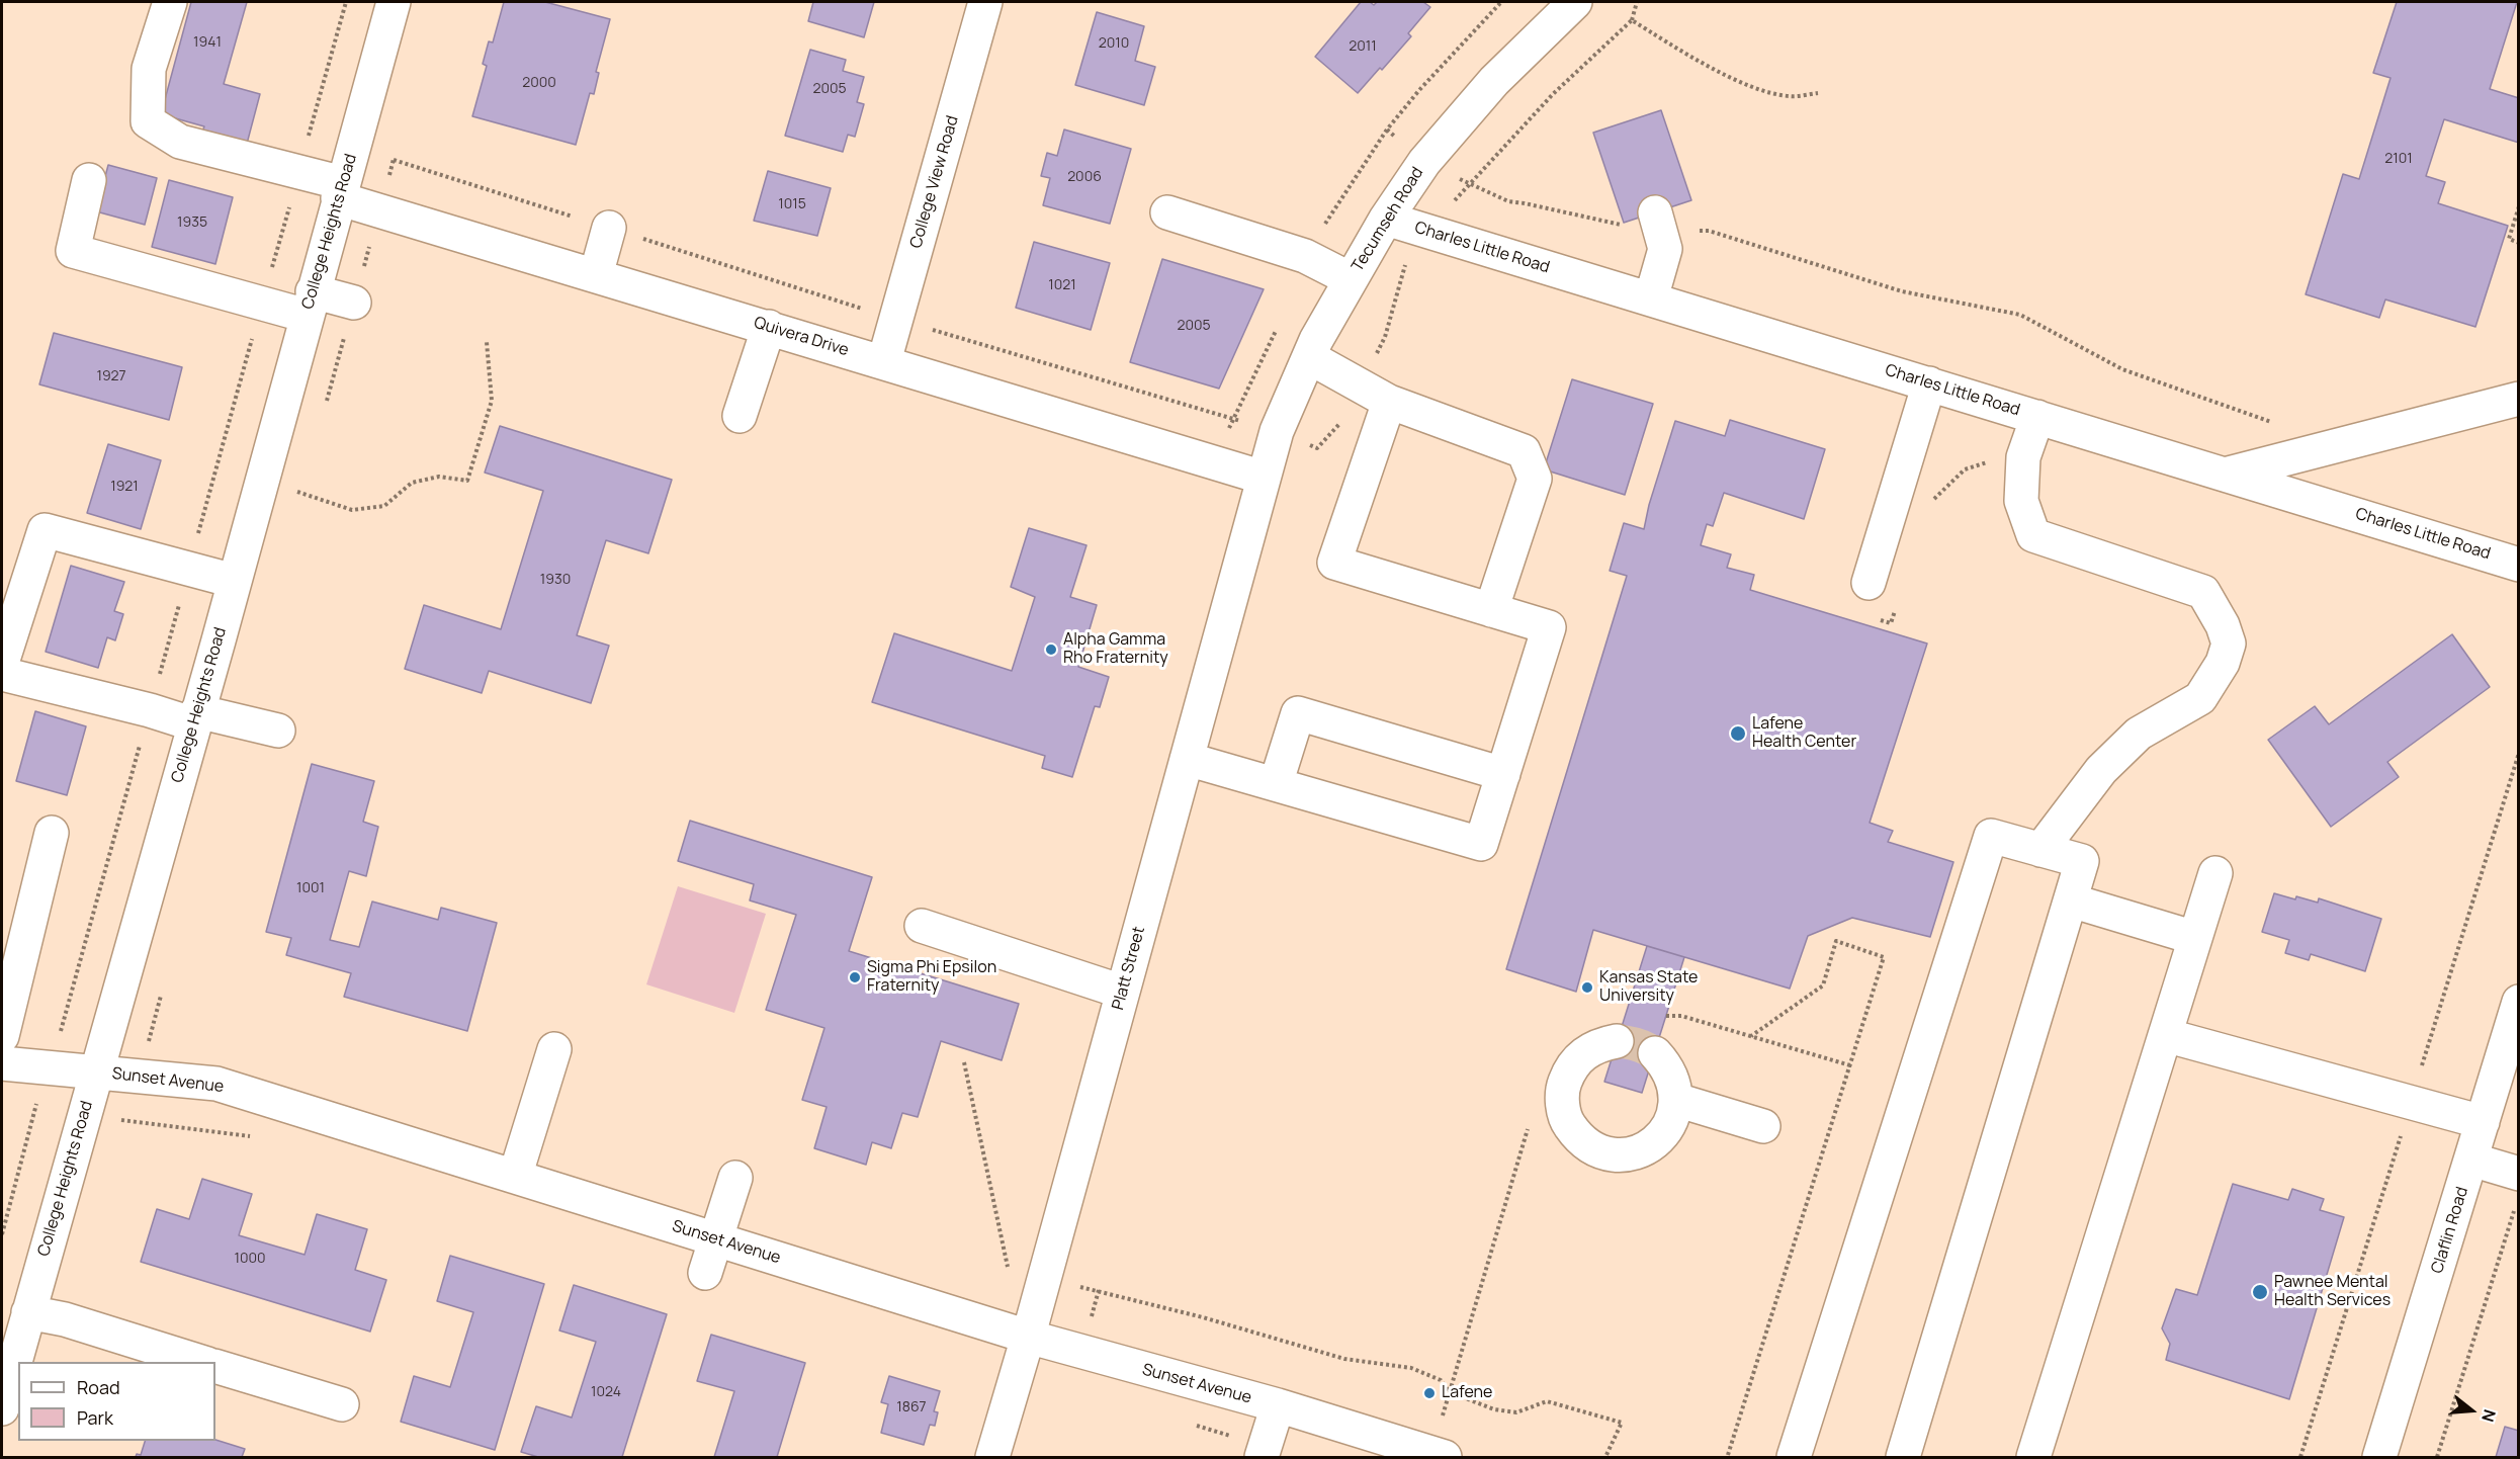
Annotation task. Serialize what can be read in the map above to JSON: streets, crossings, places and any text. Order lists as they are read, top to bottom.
{
  "streets": {
    "street": [
      "College View Road",
      "Tecumseh Road",
      "College Heights Road",
      "Charles Little Road",
      "Quivera Drive",
      "Platt Street",
      "Sunset Avenue",
      "Claflin Road"
    ]
  },
  "crossings": [
    ["College View Road", "Quivera Drive"],
    ["Tecumseh Road", "Charles Little Road"],
    ["Tecumseh Road", "Quivera Drive"],
    ["Tecumseh Road", "Platt Street"],
    ["College Heights Road", "Quivera Drive"],
    ["College Heights Road", "Sunset Avenue"],
    ["Quivera Drive", "Platt Street"],
    ["Platt Street", "Sunset Avenue"]
  ],
  "places": [
    "Alpha Gamma Rho Fraternity",
    "Lafene Health Center",
    "Sigma Phi Epsilon Fraternity",
    "Kansas State University",
    "Pawnee Mental Health Services",
    "Lafene"
  ],
  "house_numbers": [
    "1941",
    "2010",
    "2011",
    "2000",
    "2005",
    "2101",
    "2006",
    "1015",
    "1935",
    "1021",
    "2005",
    "1927",
    "1921",
    "1930",
    "1001",
    "1000",
    "1024",
    "1867"
  ],
  "legend": ["Road", "Park"],
  "north": "right"
}
